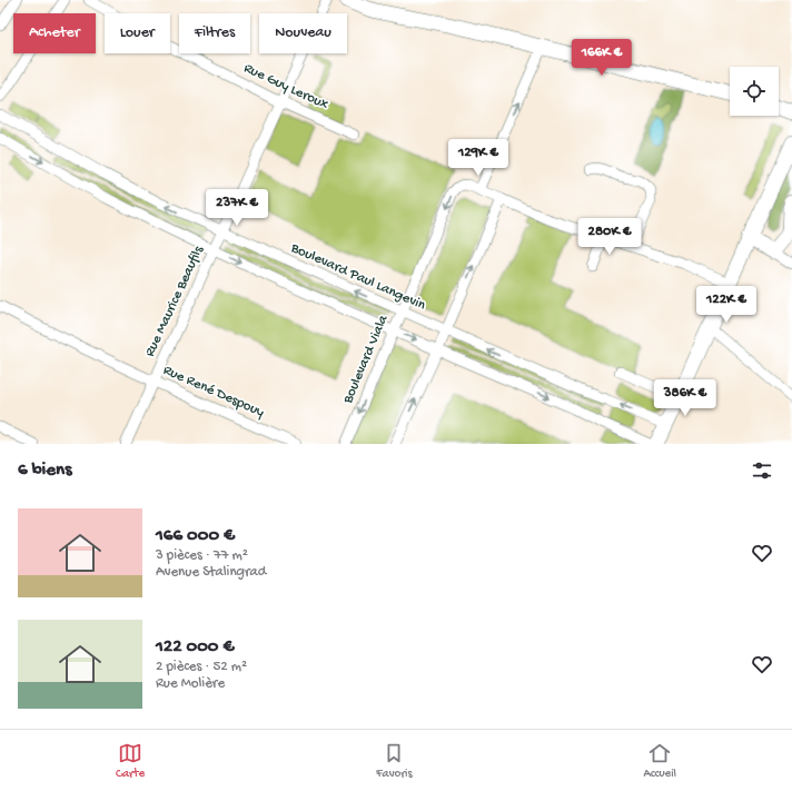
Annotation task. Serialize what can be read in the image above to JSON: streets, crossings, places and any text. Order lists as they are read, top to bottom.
{
  "streets": {
    "street": [
      "Rue Guy Leroux",
      "Boulevard Paul Langevin",
      "Rue Maurice Beaufils",
      "Boulevard Viala",
      "Rue René Despouy"
    ]
  },
  "crossings": [
    ["Rue Guy Leroux", "Rue Maurice Beaufils"],
    ["Boulevard Paul Langevin", "Rue Maurice Beaufils"],
    ["Boulevard Paul Langevin", "Boulevard Viala"],
    ["Rue Maurice Beaufils", "Rue René Despouy"]
  ],
  "page": {
    "chip": [
      "Acheter",
      "Louer",
      "Filtres",
      "Nouveau"
    ],
    "price": [
      "166K €",
      "129K €",
      "237K €",
      "280K €",
      "122K €",
      "386K €"
    ],
    "heading": "6 biens",
    "list": [
      {
        "name": "166 000 €",
        "note": "3 pièces · 77 m² · Avenue Stalingrad"
      },
      {
        "name": "122 000 €",
        "note": "2 pièces · 52 m² · Rue Molière"
      }
    ],
    "tabs": ["Carte", "Favoris", "Accueil"]
  }
}
